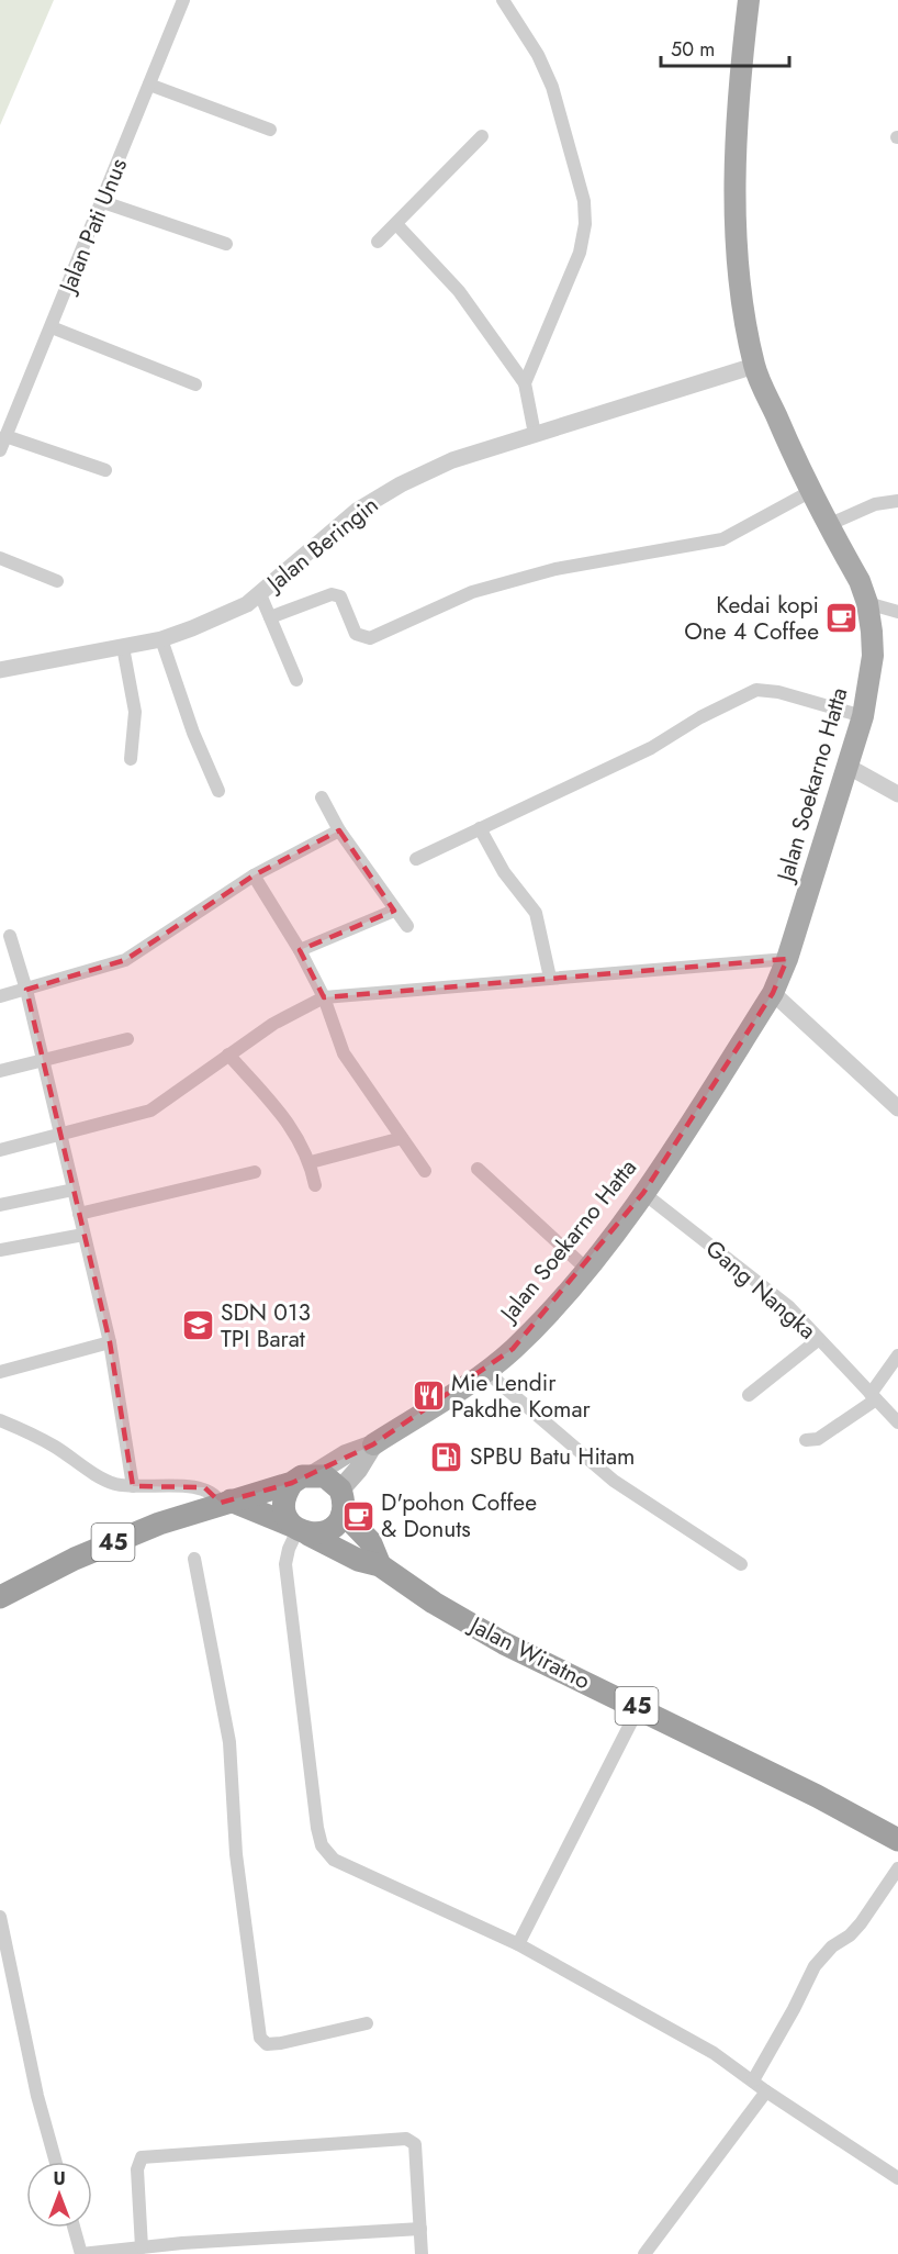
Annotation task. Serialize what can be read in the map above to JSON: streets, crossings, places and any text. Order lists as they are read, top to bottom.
{
  "streets": {
    "highway": ["45", "Jalan Wiratno"],
    "main road": ["Jalan Soekarno Hatta"],
    "street": ["Jalan Pati Unus", "Jalan Beringin", "Gang Nangka"]
  },
  "crossings": [
    ["Jalan Beringin", "Jalan Soekarno Hatta"],
    ["Jalan Soekarno Hatta", "Gang Nangka"],
    ["Jalan Soekarno Hatta", "45"],
    ["Jalan Soekarno Hatta", "Jalan Wiratno"],
    ["45", "Jalan Wiratno"]
  ],
  "places": {
    "cafe": ["Kedai kopi One 4 Coffee", "D'pohon Coffee & Donuts"],
    "school or university": ["SDN 013 TPI Barat"],
    "restaurant": ["Mie Lendir Pakdhe Komar"],
    "fuel station": ["SPBU Batu Hitam"]
  },
  "scale_bar": "50 m",
  "north": "top"
}
